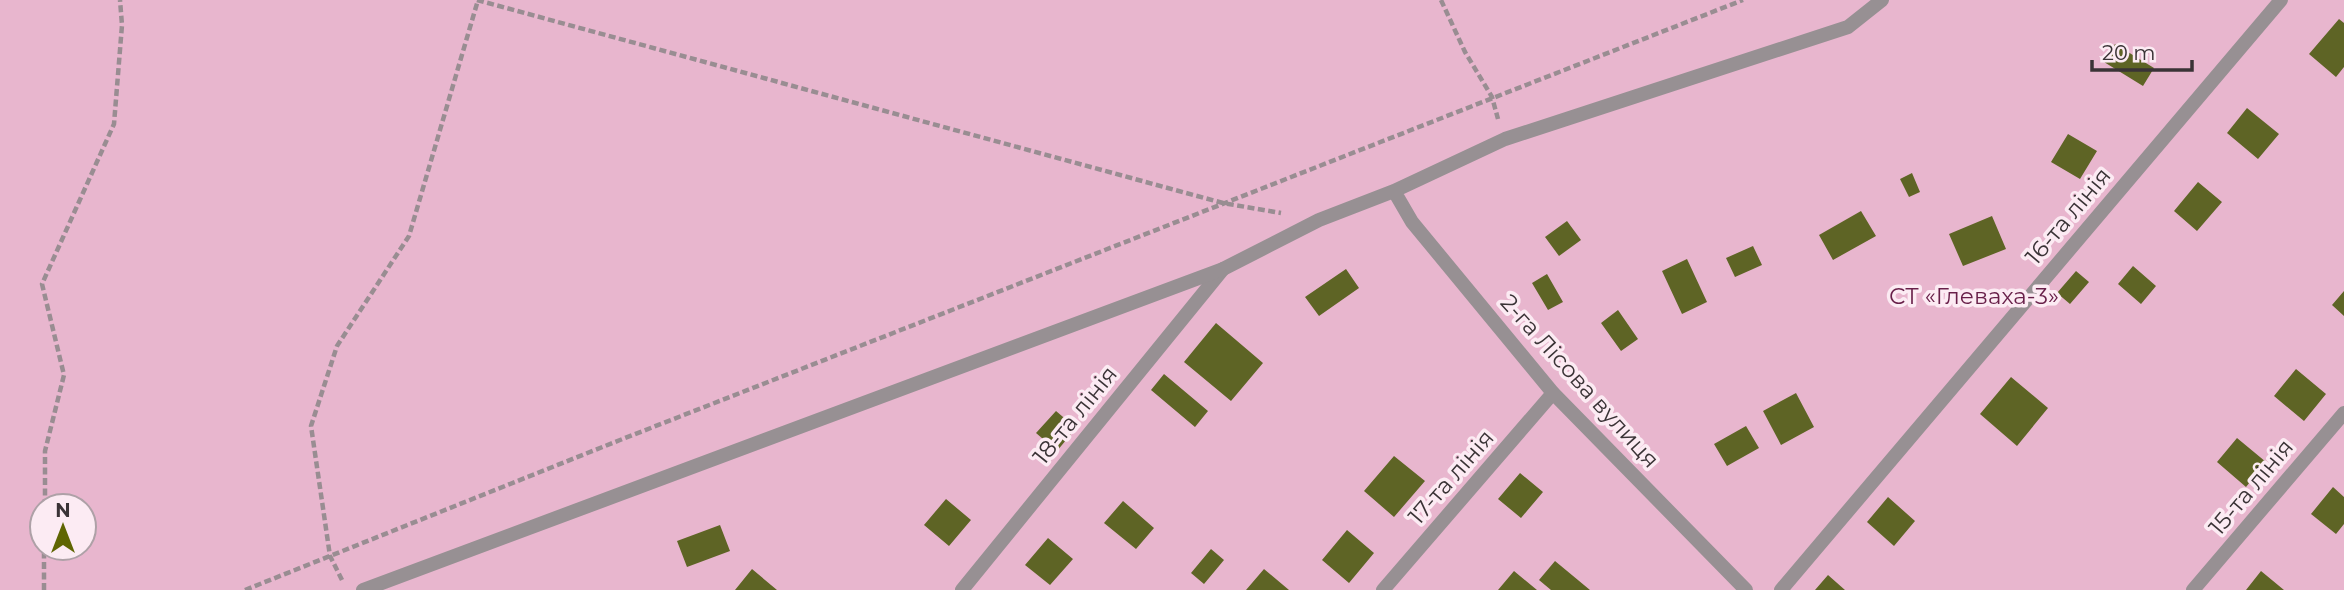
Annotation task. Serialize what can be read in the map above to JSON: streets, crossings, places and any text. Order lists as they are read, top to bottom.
{
  "streets": {
    "street": [
      "16-та лінія",
      "2-га Лісова вулиця",
      "18-та лінія",
      "17-та лінія",
      "15-та лінія"
    ]
  },
  "crossings": [
    ["2-га Лісова вулиця", "17-та лінія"]
  ],
  "parks": ["СТ «Глеваха-3»"],
  "scale_bar": "20 m",
  "north": "top"
}
